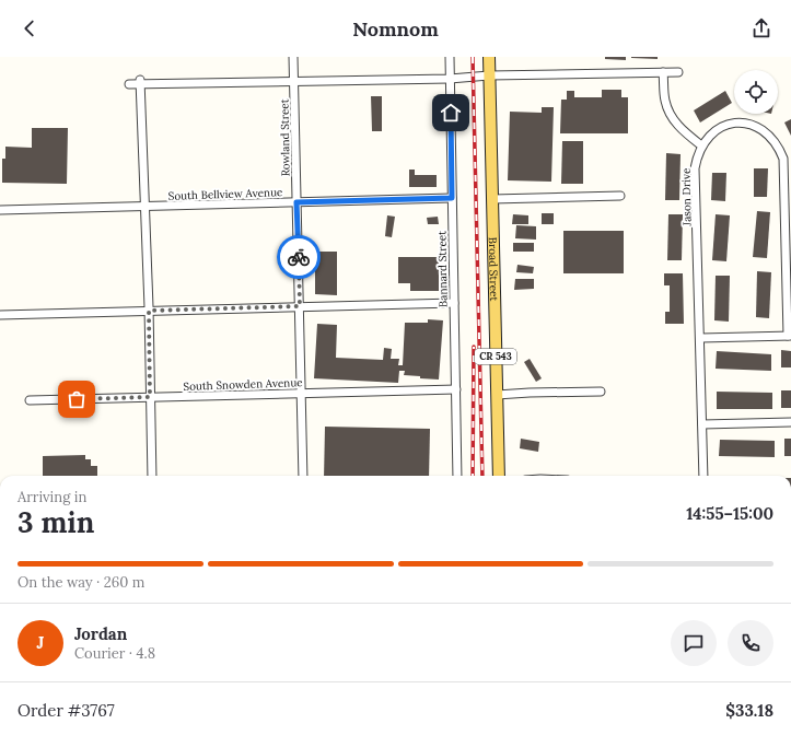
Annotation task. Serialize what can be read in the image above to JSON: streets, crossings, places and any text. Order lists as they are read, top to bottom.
{
  "streets": {
    "main road": ["Broad Street", "CR 543"],
    "street": [
      "Rowland Street",
      "South Bellview Avenue",
      "Jason Drive",
      "Bannard Street",
      "South Snowden Avenue"
    ]
  },
  "crossings": [
    ["Rowland Street", "South Bellview Avenue"],
    ["Rowland Street", "South Snowden Avenue"],
    ["South Bellview Avenue", "Bannard Street"],
    ["Bannard Street", "South Snowden Avenue"]
  ],
  "page": {
    "header": "Nomnom",
    "heading": ["3 min", "Arriving in", "14:55–15:00"],
    "panel": [
      "Jordan",
      "Courier · 4.8",
      "Order #3767",
      "$33.18"
    ],
    "bar": "On the way · 260 m",
    "round": "J"
  }
}
